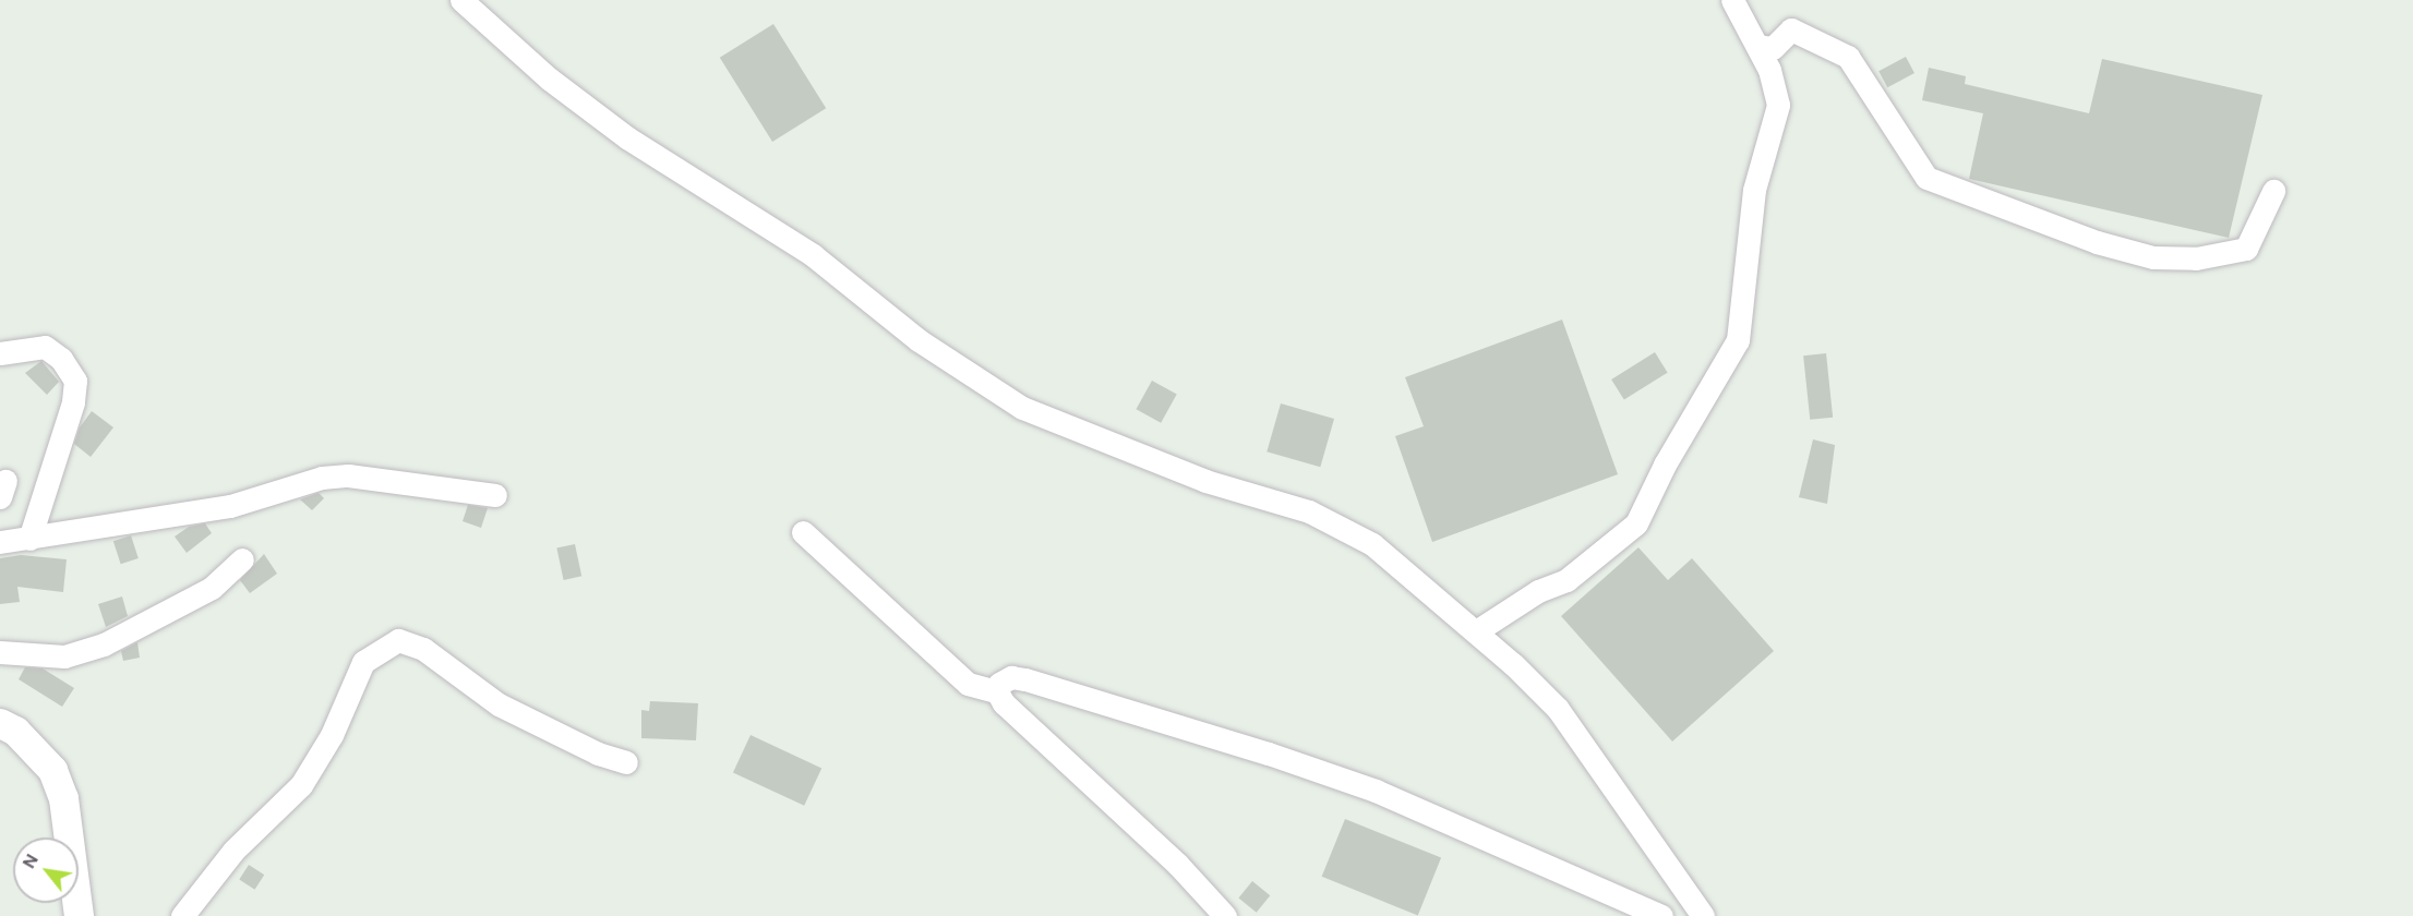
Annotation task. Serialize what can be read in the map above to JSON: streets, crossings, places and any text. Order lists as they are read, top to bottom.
{
  "north": "top left"
}
